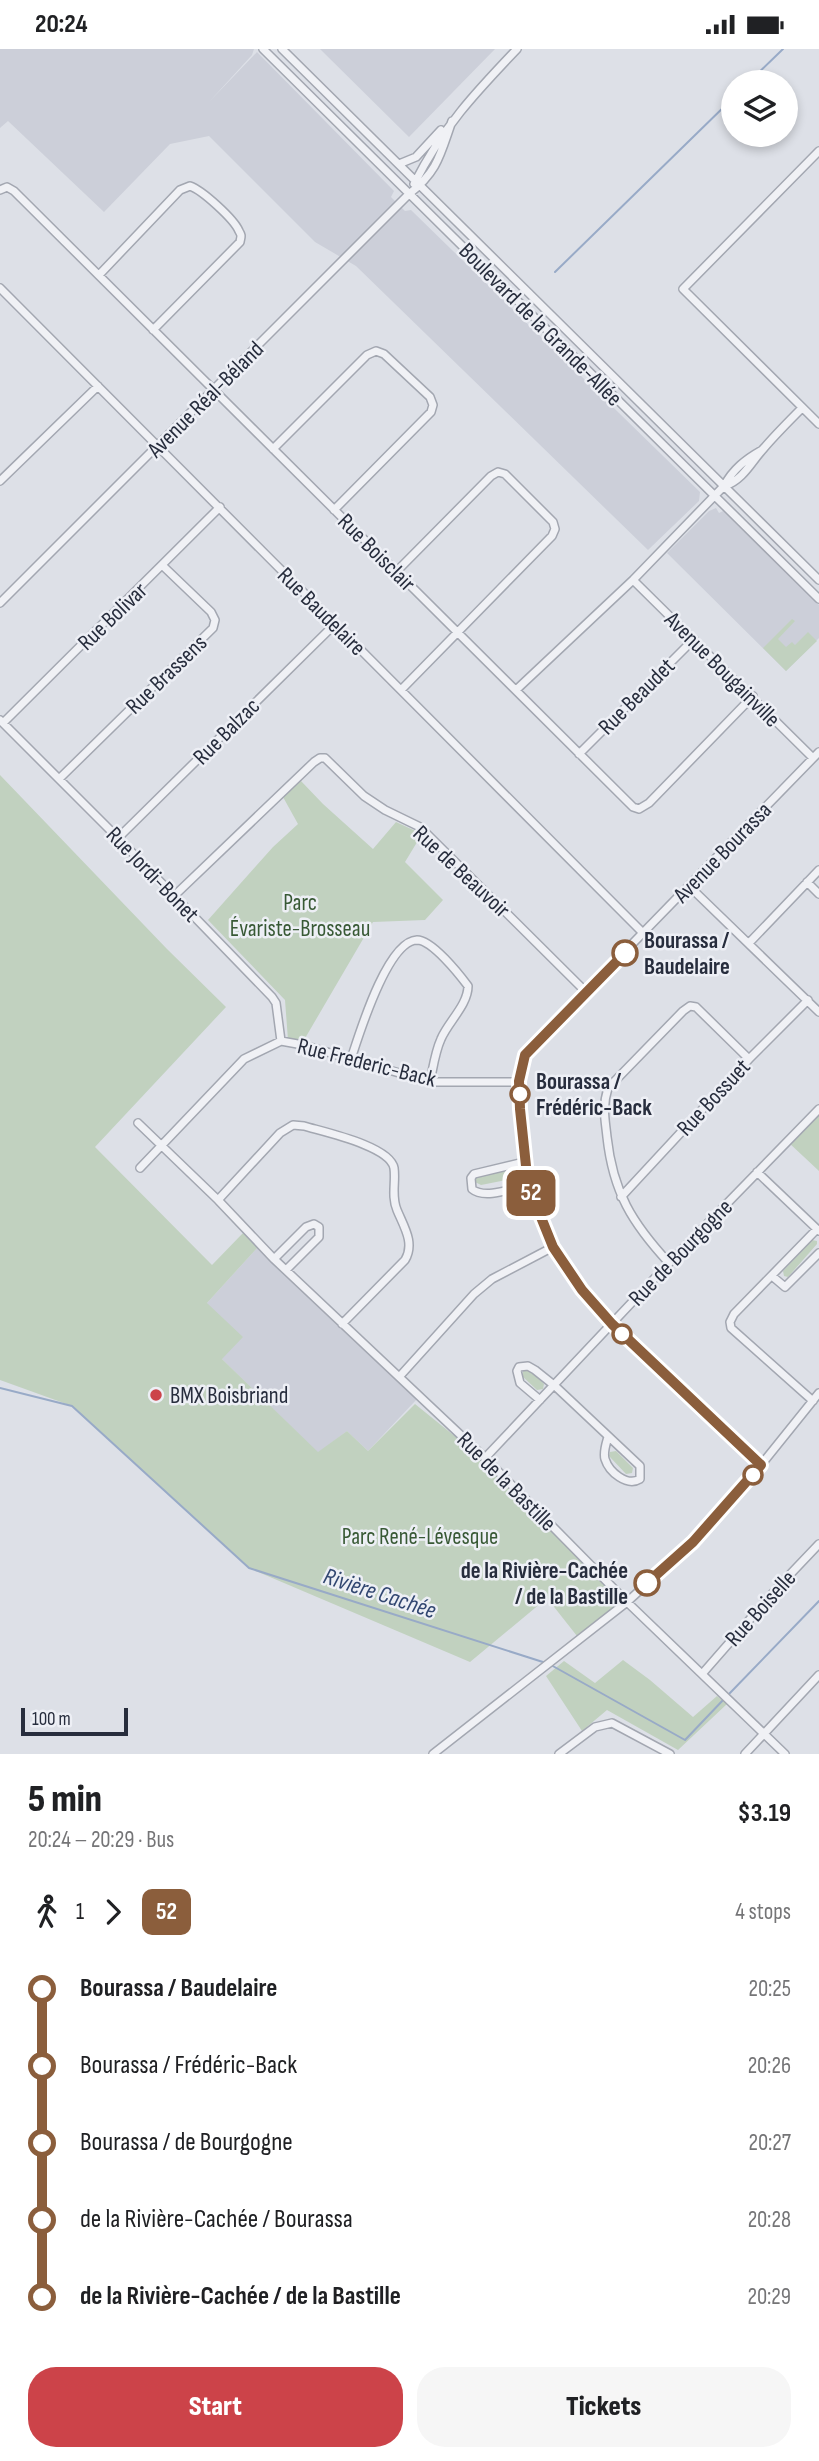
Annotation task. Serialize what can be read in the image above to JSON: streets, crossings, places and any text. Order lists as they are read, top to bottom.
{
  "streets": {
    "street": [
      "Boulevard de la Grande-Allée",
      "Avenue Réal-Béland",
      "Rue Boisclair",
      "Rue Baudelaire",
      "Rue Bolivar",
      "Avenue Bougainville",
      "Rue Brassens",
      "Rue Beaudet",
      "Rue Balzac",
      "Avenue Bourassa",
      "Rue de Beauvoir",
      "Rue Jordi-Bonet",
      "Rue Frederic-Back",
      "Rue Bossuet",
      "Rue de Bourgogne",
      "Rue de la Bastille",
      "Rue Boiselle"
    ]
  },
  "crossings": [
    ["Boulevard de la Grande-Allée", "Avenue Réal-Béland"],
    ["Avenue Réal-Béland", "Rue Boisclair"],
    ["Avenue Réal-Béland", "Rue Baudelaire"],
    ["Rue Boisclair", "Avenue Bougainville"],
    ["Rue Boisclair", "Rue Beaudet"],
    ["Rue Baudelaire", "Rue Bolivar"],
    ["Rue Baudelaire", "Rue Balzac"],
    ["Rue Baudelaire", "Avenue Bourassa"],
    ["Rue Bolivar", "Rue Brassens"],
    ["Rue Bolivar", "Rue Jordi-Bonet"],
    ["Avenue Bougainville", "Rue Beaudet"],
    ["Avenue Bougainville", "Avenue Bourassa"],
    ["Rue Brassens", "Rue Jordi-Bonet"],
    ["Rue Balzac", "Rue Jordi-Bonet"],
    ["Avenue Bourassa", "Rue de Beauvoir"],
    ["Avenue Bourassa", "Rue Frederic-Back"],
    ["Avenue Bourassa", "Rue de Bourgogne"],
    ["Rue de Beauvoir", "Rue Jordi-Bonet"],
    ["Rue Jordi-Bonet", "Rue Frederic-Back"],
    ["Rue Frederic-Back", "Rue de la Bastille"],
    ["Rue de Bourgogne", "Rue de la Bastille"],
    ["Rue de la Bastille", "Rue Boiselle"]
  ],
  "water": ["Rivière Cachée"],
  "parks": ["Parc Évariste-Brosseau", "Parc René-Lévesque"],
  "places": [
    "Bourassa / Baudelaire",
    "Bourassa / Frédéric-Back",
    "BMX Boisbriand",
    "de la Rivière-Cachée / de la Bastille"
  ],
  "lines": ["bus line 52"],
  "scale_bar": "100 m",
  "page": {
    "status": "20:24",
    "on_map": "52",
    "scale": "100 m",
    "heading": ["5 min", "20:24 – 20:29 · Bus", "$3.19"],
    "legs": ["1", "52", "4 stops"],
    "list": [
      {
        "name": "Bourassa / Baudelaire",
        "value": "20:25"
      },
      {
        "name": "Bourassa / Frédéric-Back",
        "value": "20:26"
      },
      {
        "name": "Bourassa / de Bourgogne",
        "value": "20:27"
      },
      {
        "name": "de la Rivière-Cachée / Bourassa",
        "value": "20:28"
      },
      {
        "name": "de la Rivière-Cachée / de la Bastille",
        "value": "20:29"
      }
    ],
    "buttons": ["Start", "Tickets"]
  }
}
